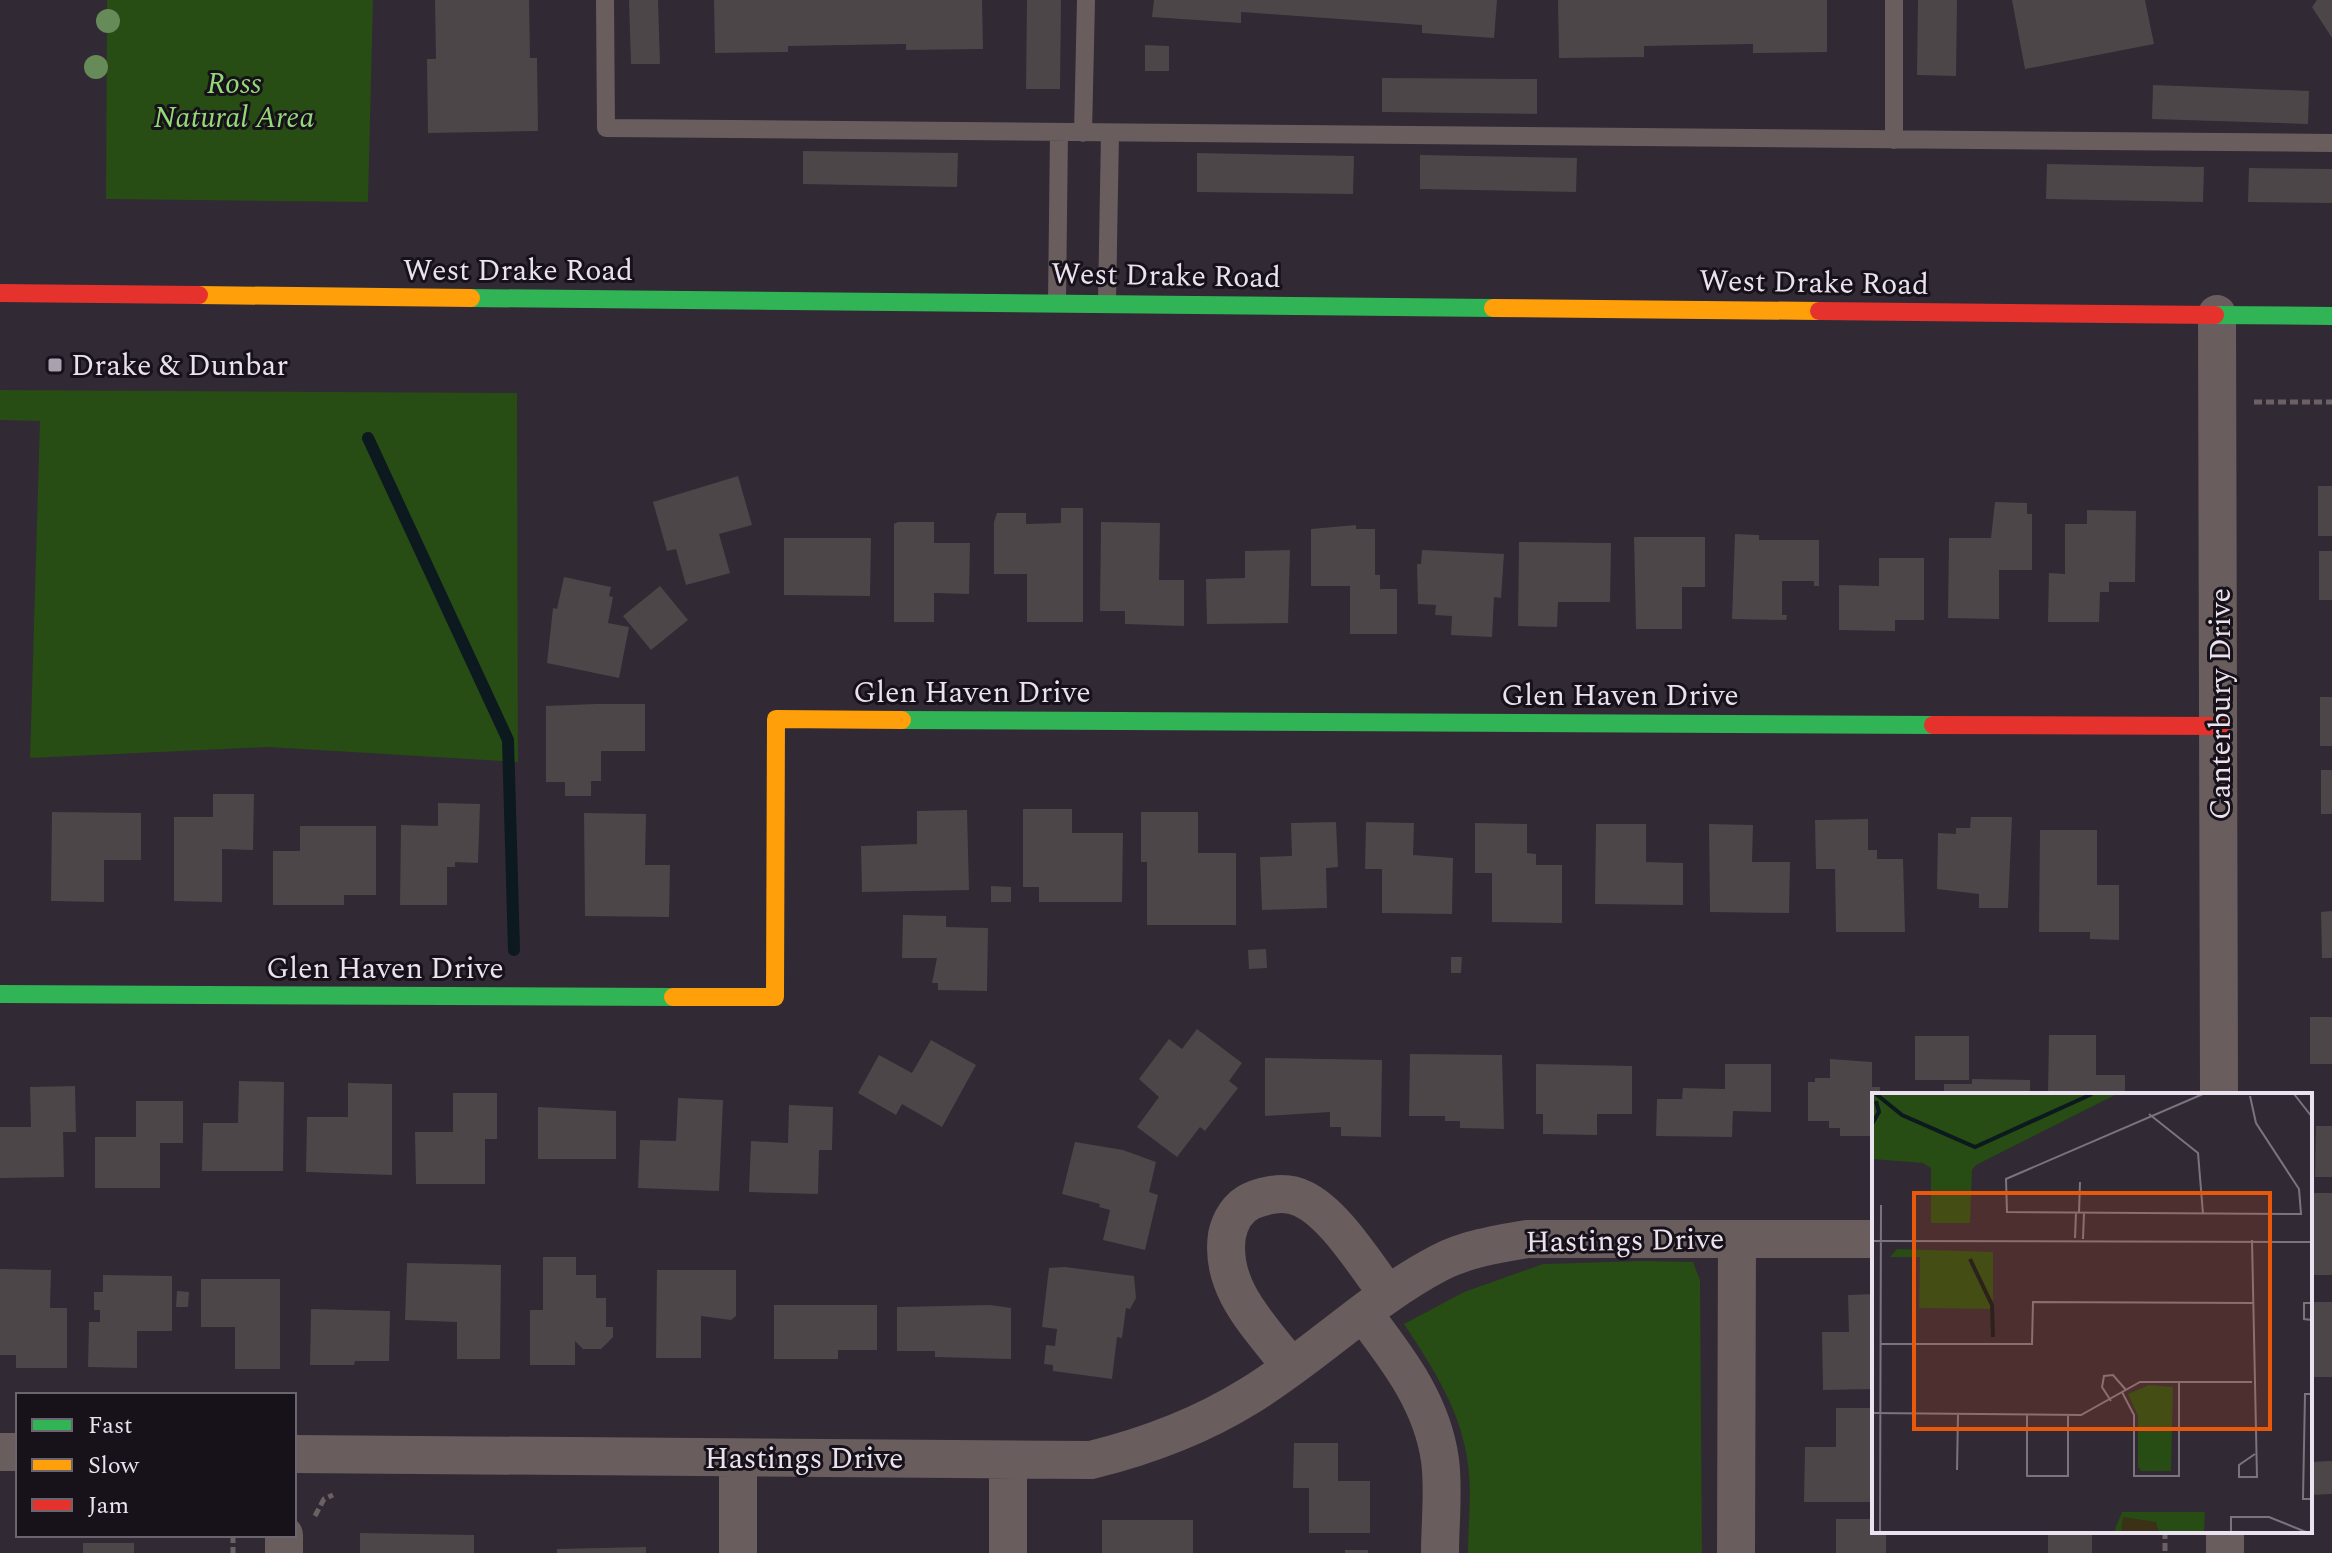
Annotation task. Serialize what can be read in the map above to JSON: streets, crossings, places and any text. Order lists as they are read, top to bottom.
{
  "streets": {
    "street": [
      "West Drake Road",
      "Glen Haven Drive",
      "Canterbury Drive",
      "Hastings Drive"
    ]
  },
  "crossings": [
    ["West Drake Road", "Canterbury Drive"],
    ["Glen Haven Drive", "Canterbury Drive"]
  ],
  "parks": ["Ross Natural Area"],
  "places": {
    "transit": ["Drake & Dunbar"]
  },
  "legend": ["Fast", "Slow", "Jam"]
}
